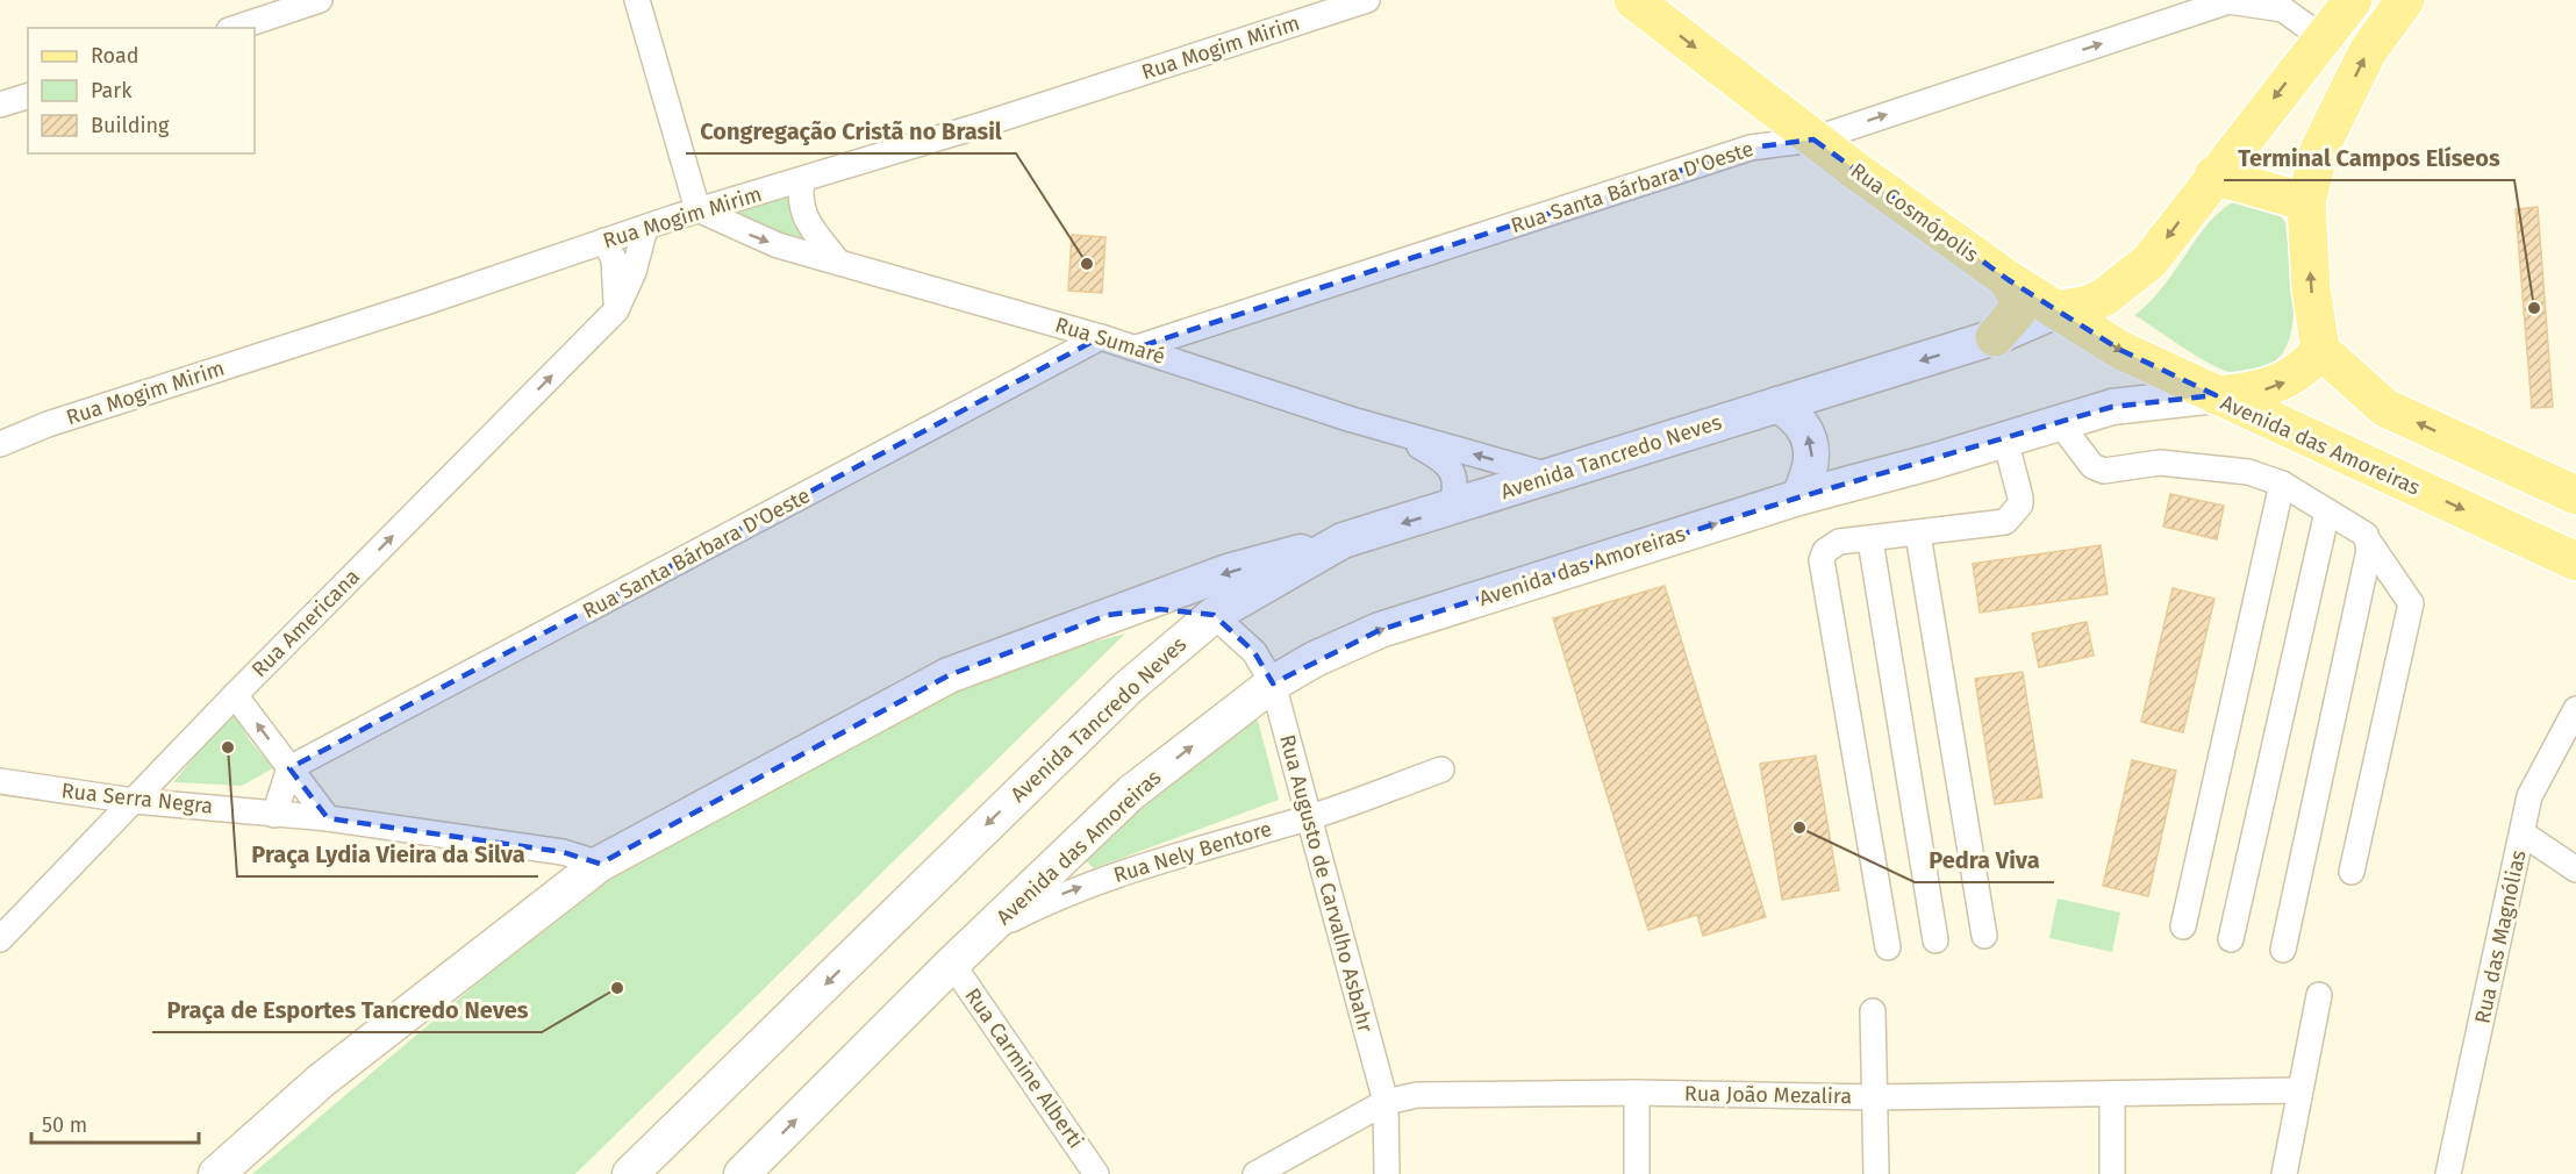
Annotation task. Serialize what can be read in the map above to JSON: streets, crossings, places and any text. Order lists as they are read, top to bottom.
{
  "streets": {
    "main road": ["Rua Cosmópolis", "Avenida das Amoreiras", "Avenida Tancredo Neves"],
    "street": [
      "Rua Mogim Mirim",
      "Rua Santa Bárbara D'Oeste",
      "Rua Sumaré",
      "Rua Americana",
      "Rua Serra Negra",
      "Rua Nely Bentore",
      "Rua Augusto de Carvalho Asbahr",
      "Rua das Magnólias",
      "Rua Carmine Alberti",
      "Rua João Mezalira"
    ]
  },
  "crossings": [
    ["Rua Mogim Mirim", "Rua Sumaré"],
    ["Rua Mogim Mirim", "Rua Americana"],
    ["Rua Santa Bárbara D'Oeste", "Rua Cosmópolis"],
    ["Rua Santa Bárbara D'Oeste", "Rua Sumaré"],
    ["Rua Cosmópolis", "Avenida das Amoreiras"],
    ["Rua Cosmópolis", "Avenida Tancredo Neves"],
    ["Rua Sumaré", "Avenida Tancredo Neves"],
    ["Avenida das Amoreiras", "Rua Nely Bentore"],
    ["Avenida das Amoreiras", "Rua Augusto de Carvalho Asbahr"],
    ["Avenida das Amoreiras", "Rua Carmine Alberti"],
    ["Avenida Tancredo Neves", "Rua Augusto de Carvalho Asbahr"],
    ["Rua Americana", "Rua Serra Negra"],
    ["Rua Nely Bentore", "Rua Augusto de Carvalho Asbahr"],
    ["Rua Augusto de Carvalho Asbahr", "Rua João Mezalira"]
  ],
  "one_way": ["Rua Cosmópolis", "Rua Americana", "Rua Nely Bentore"],
  "places": [
    "Congregação Cristã no Brasil",
    "Terminal Campos Elíseos",
    "Praça Lydia Vieira da Silva",
    "Pedra Viva",
    "Praça de Esportes Tancredo Neves"
  ],
  "legend": ["Road", "Park", "Building"],
  "scale_bar": "50 m"
}
